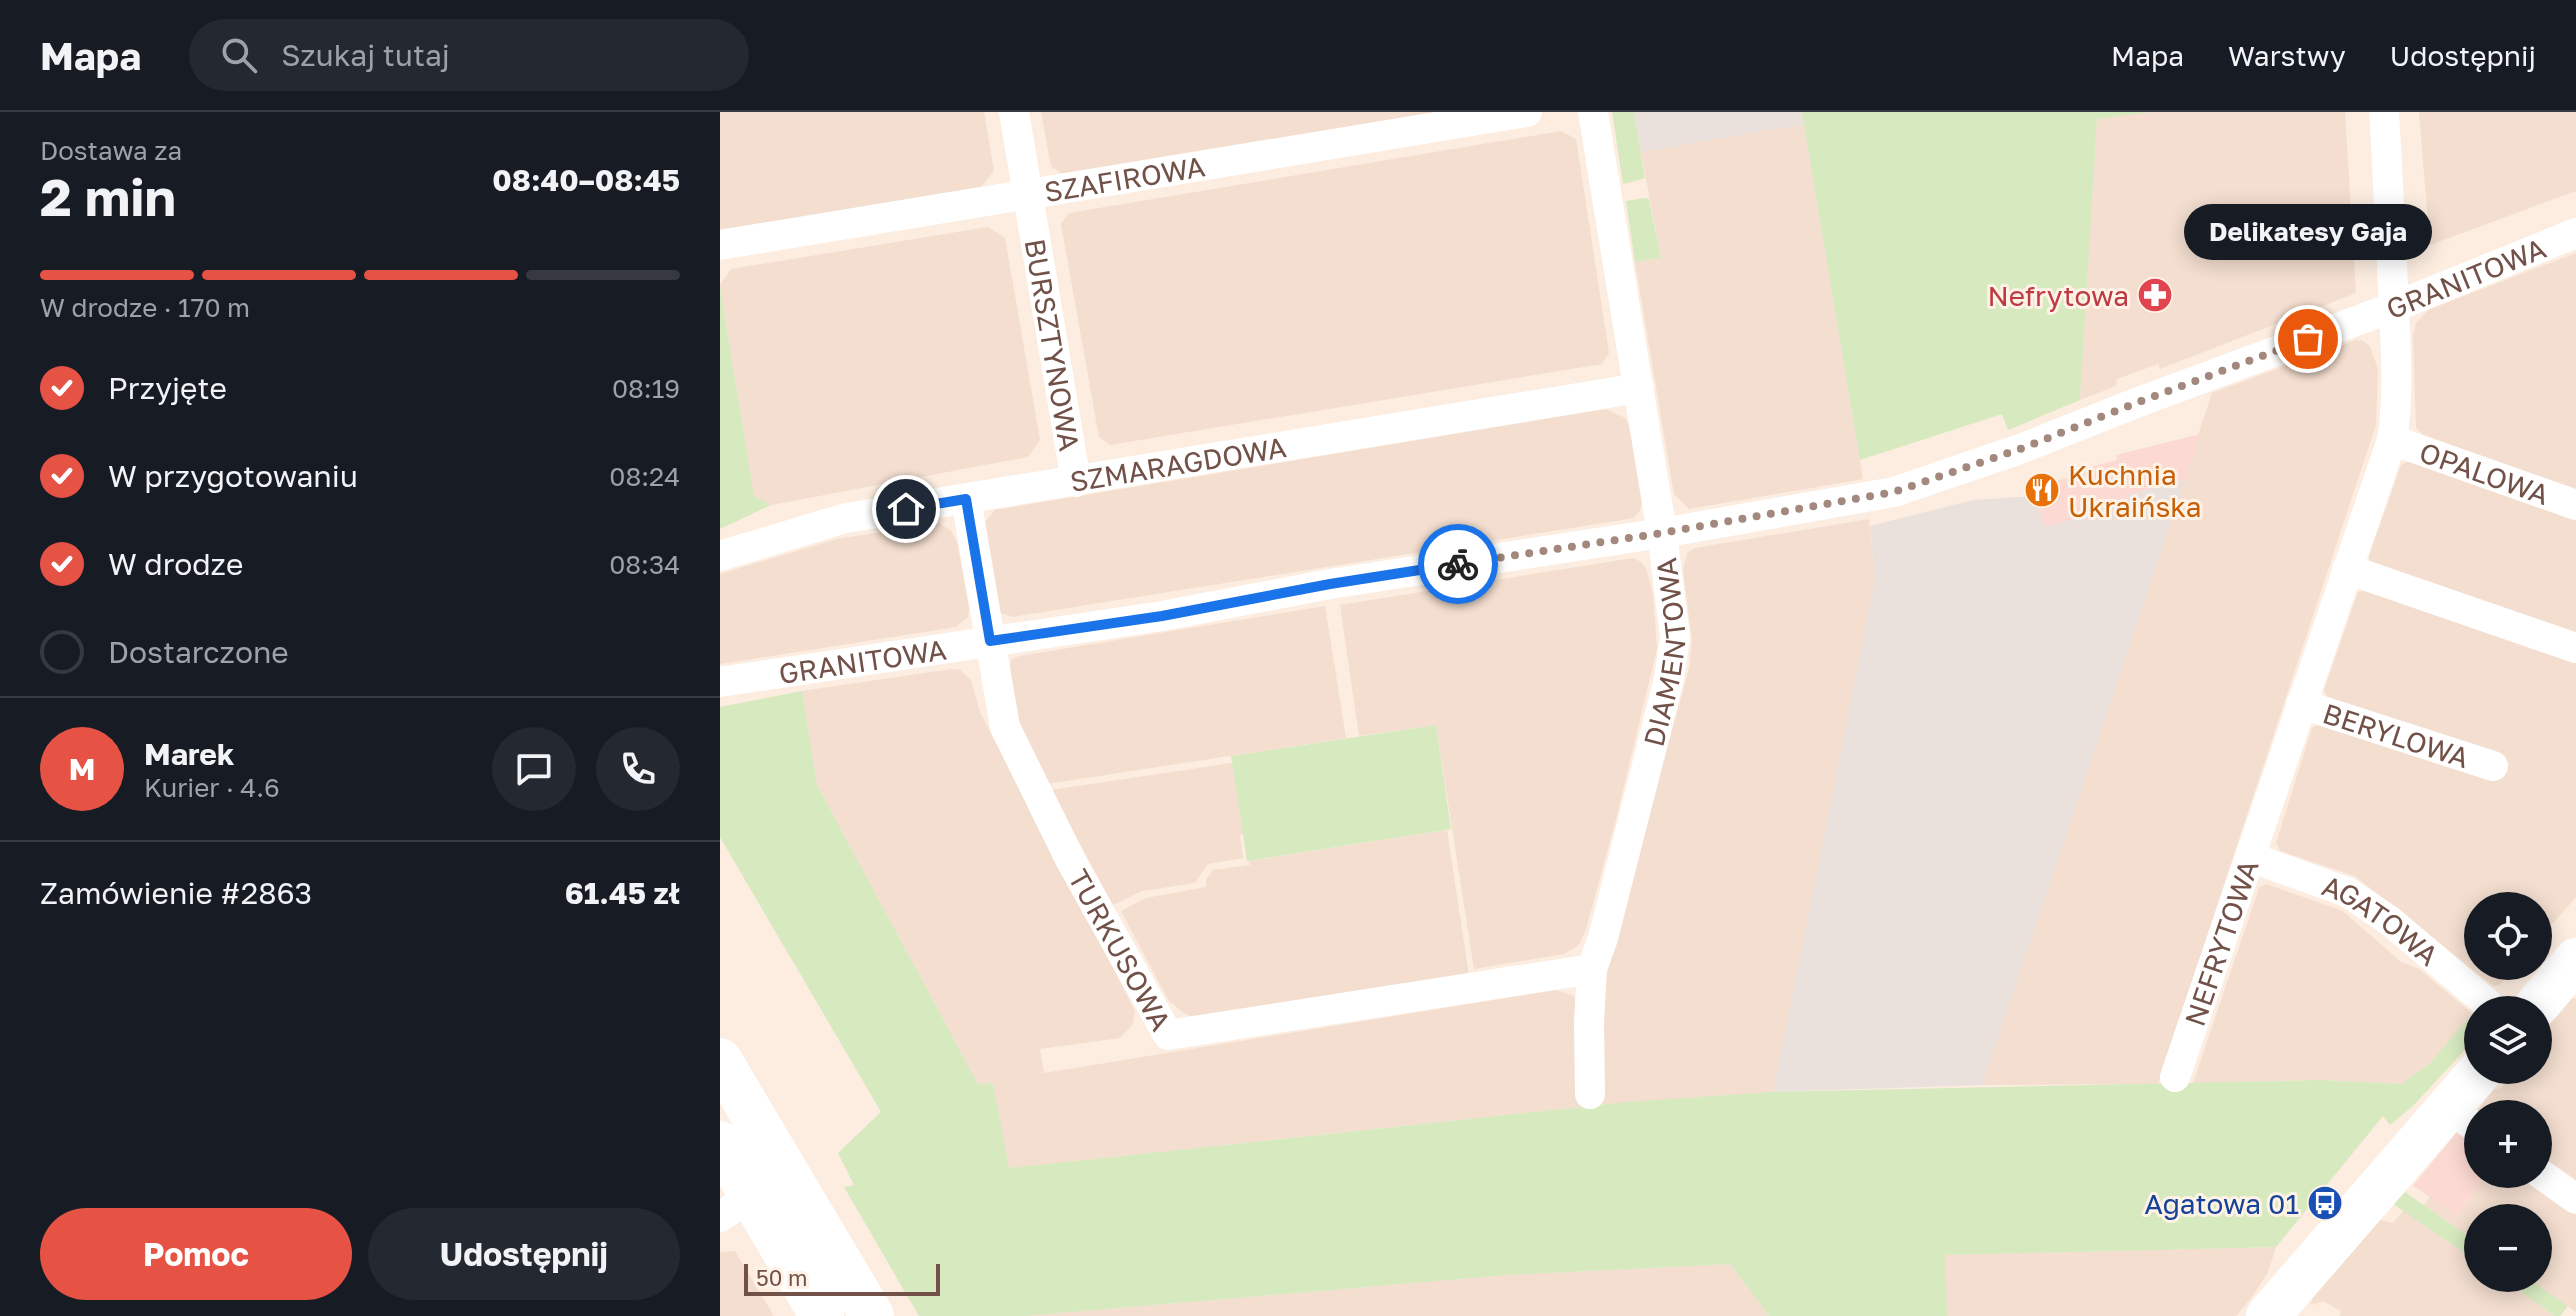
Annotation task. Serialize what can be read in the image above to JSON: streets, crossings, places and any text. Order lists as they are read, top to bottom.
{
  "streets": {
    "street": [
      "SZAFIROWA",
      "GRANITOWA",
      "BURSZTYNOWA",
      "SZMARAGDOWA",
      "OPALOWA",
      "DIAMENTOWA",
      "BERYLOWA",
      "AGATOWA",
      "NEFRYTOWA",
      "TURKUSOWA"
    ]
  },
  "crossings": [
    ["SZAFIROWA", "BURSZTYNOWA"],
    ["GRANITOWA", "DIAMENTOWA"],
    ["GRANITOWA", "NEFRYTOWA"],
    ["GRANITOWA", "TURKUSOWA"],
    ["BURSZTYNOWA", "SZMARAGDOWA"],
    ["SZMARAGDOWA", "DIAMENTOWA"],
    ["SZMARAGDOWA", "TURKUSOWA"],
    ["OPALOWA", "NEFRYTOWA"],
    ["DIAMENTOWA", "TURKUSOWA"],
    ["BERYLOWA", "NEFRYTOWA"],
    ["AGATOWA", "NEFRYTOWA"]
  ],
  "places": {
    "pharmacy": ["Nefrytowa"],
    "other": ["Delikatesy Gaja"],
    "restaurant": ["Kuchnia Ukraińska"],
    "bus stop": ["Agatowa 01"]
  },
  "scale_bar": "50 m",
  "page": {
    "header": "Mapa",
    "search": "Szukaj tutaj",
    "nav": ["Mapa", "Warstwy", "Udostępnij"],
    "heading": ["2 min", "Dostawa za", "08:40–08:45"],
    "panel": [
      "Marek",
      "Kurier · 4.6",
      "Zamówienie #2863",
      "61.45 zł"
    ],
    "bubble": "Delikatesy Gaja",
    "bar": "W drodze · 170 m",
    "list": [
      ["Przyjęte", "08:19"],
      ["W przygotowaniu", "08:24"],
      ["W drodze", "08:34"],
      "Dostarczone"
    ],
    "round": "M",
    "map_buttons": ["+", "−"],
    "buttons": ["Pomoc", "Udostępnij"],
    "scale": "50 m"
  }
}
